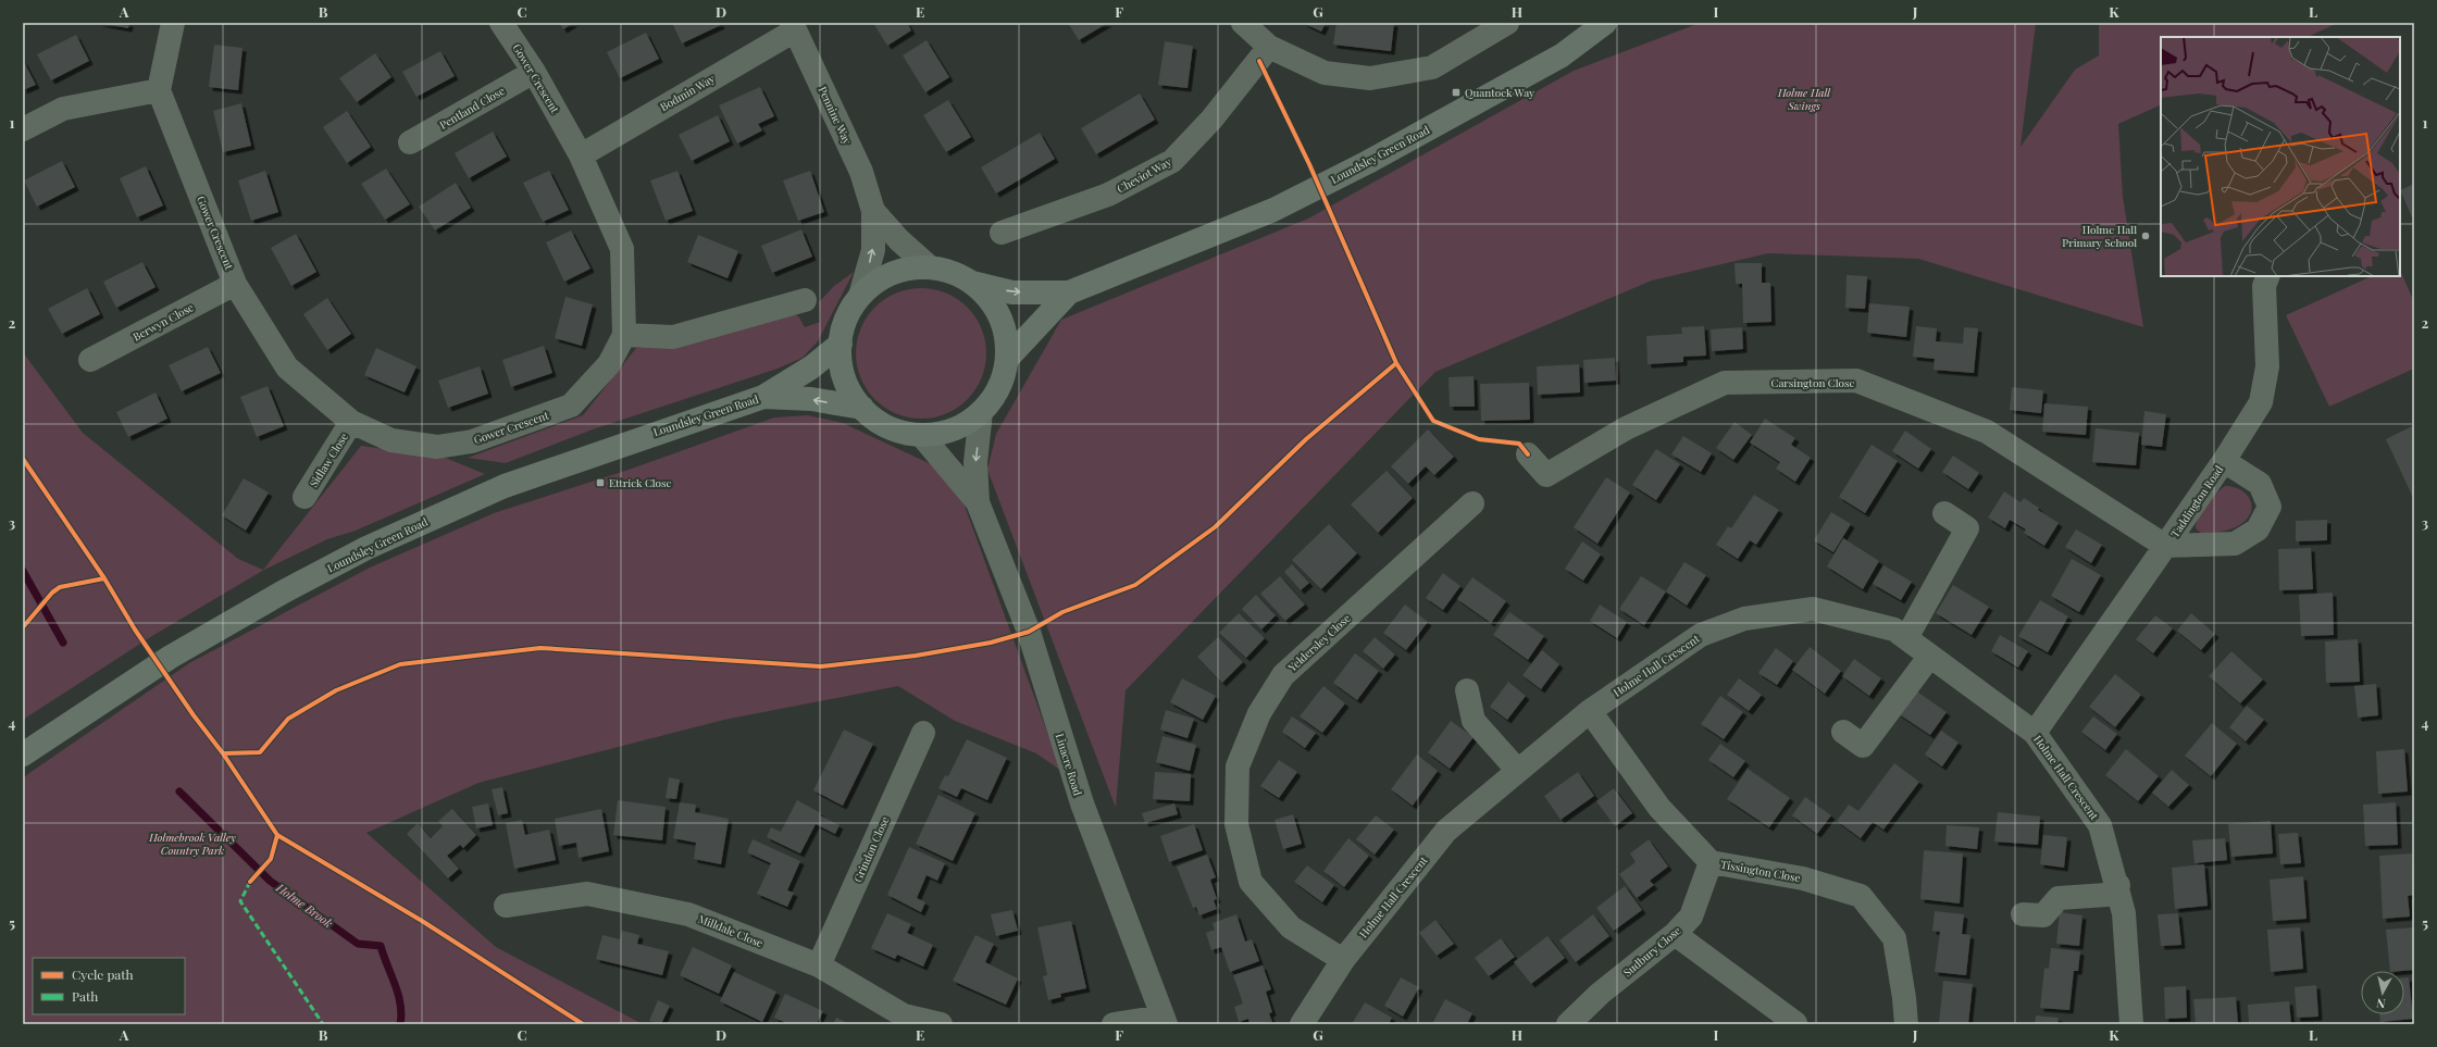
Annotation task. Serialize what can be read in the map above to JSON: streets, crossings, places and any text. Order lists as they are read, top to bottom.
{
  "streets": {
    "main road": ["Loundsley Green Road"],
    "street": [
      "Gower Crescent",
      "Bodmin Way",
      "Pentland Close",
      "Pennine Way",
      "Cheviot Way",
      "Berwyn Close",
      "Carsington Close",
      "Sidlaw Close",
      "Taddington Road",
      "Yeldersley Close",
      "Holme Hall Crescent",
      "Linacre Road",
      "Grindon Close",
      "Tissington Close",
      "Milldale Close",
      "Sudbury Close"
    ]
  },
  "crossings": [
    ["Gower Crescent", "Bodmin Way"],
    ["Gower Crescent", "Pentland Close"],
    ["Gower Crescent", "Berwyn Close"],
    ["Gower Crescent", "Sidlaw Close"],
    ["Bodmin Way", "Pennine Way"],
    ["Carsington Close", "Taddington Road"],
    ["Taddington Road", "Holme Hall Crescent"],
    ["Yeldersley Close", "Holme Hall Crescent"],
    ["Holme Hall Crescent", "Tissington Close"],
    ["Grindon Close", "Milldale Close"],
    ["Tissington Close", "Sudbury Close"]
  ],
  "water": ["Holme Brook"],
  "parks": ["Holme Hall Swings", "Holmebrook Valley Country Park"],
  "places": {
    "transit": ["Quantock Way", "Ettrick Close"],
    "other": ["Holme Hall Primary School"]
  },
  "legend": ["Cycle path", "Path"],
  "north": "bottom",
  "grid": {
    "columns": [
      "A",
      "B",
      "C",
      "D",
      "E",
      "F",
      "G",
      "H",
      "I",
      "J",
      "K",
      "L"
    ],
    "rows": [
      "1",
      "2",
      "3",
      "4",
      "5"
    ]
  }
}
